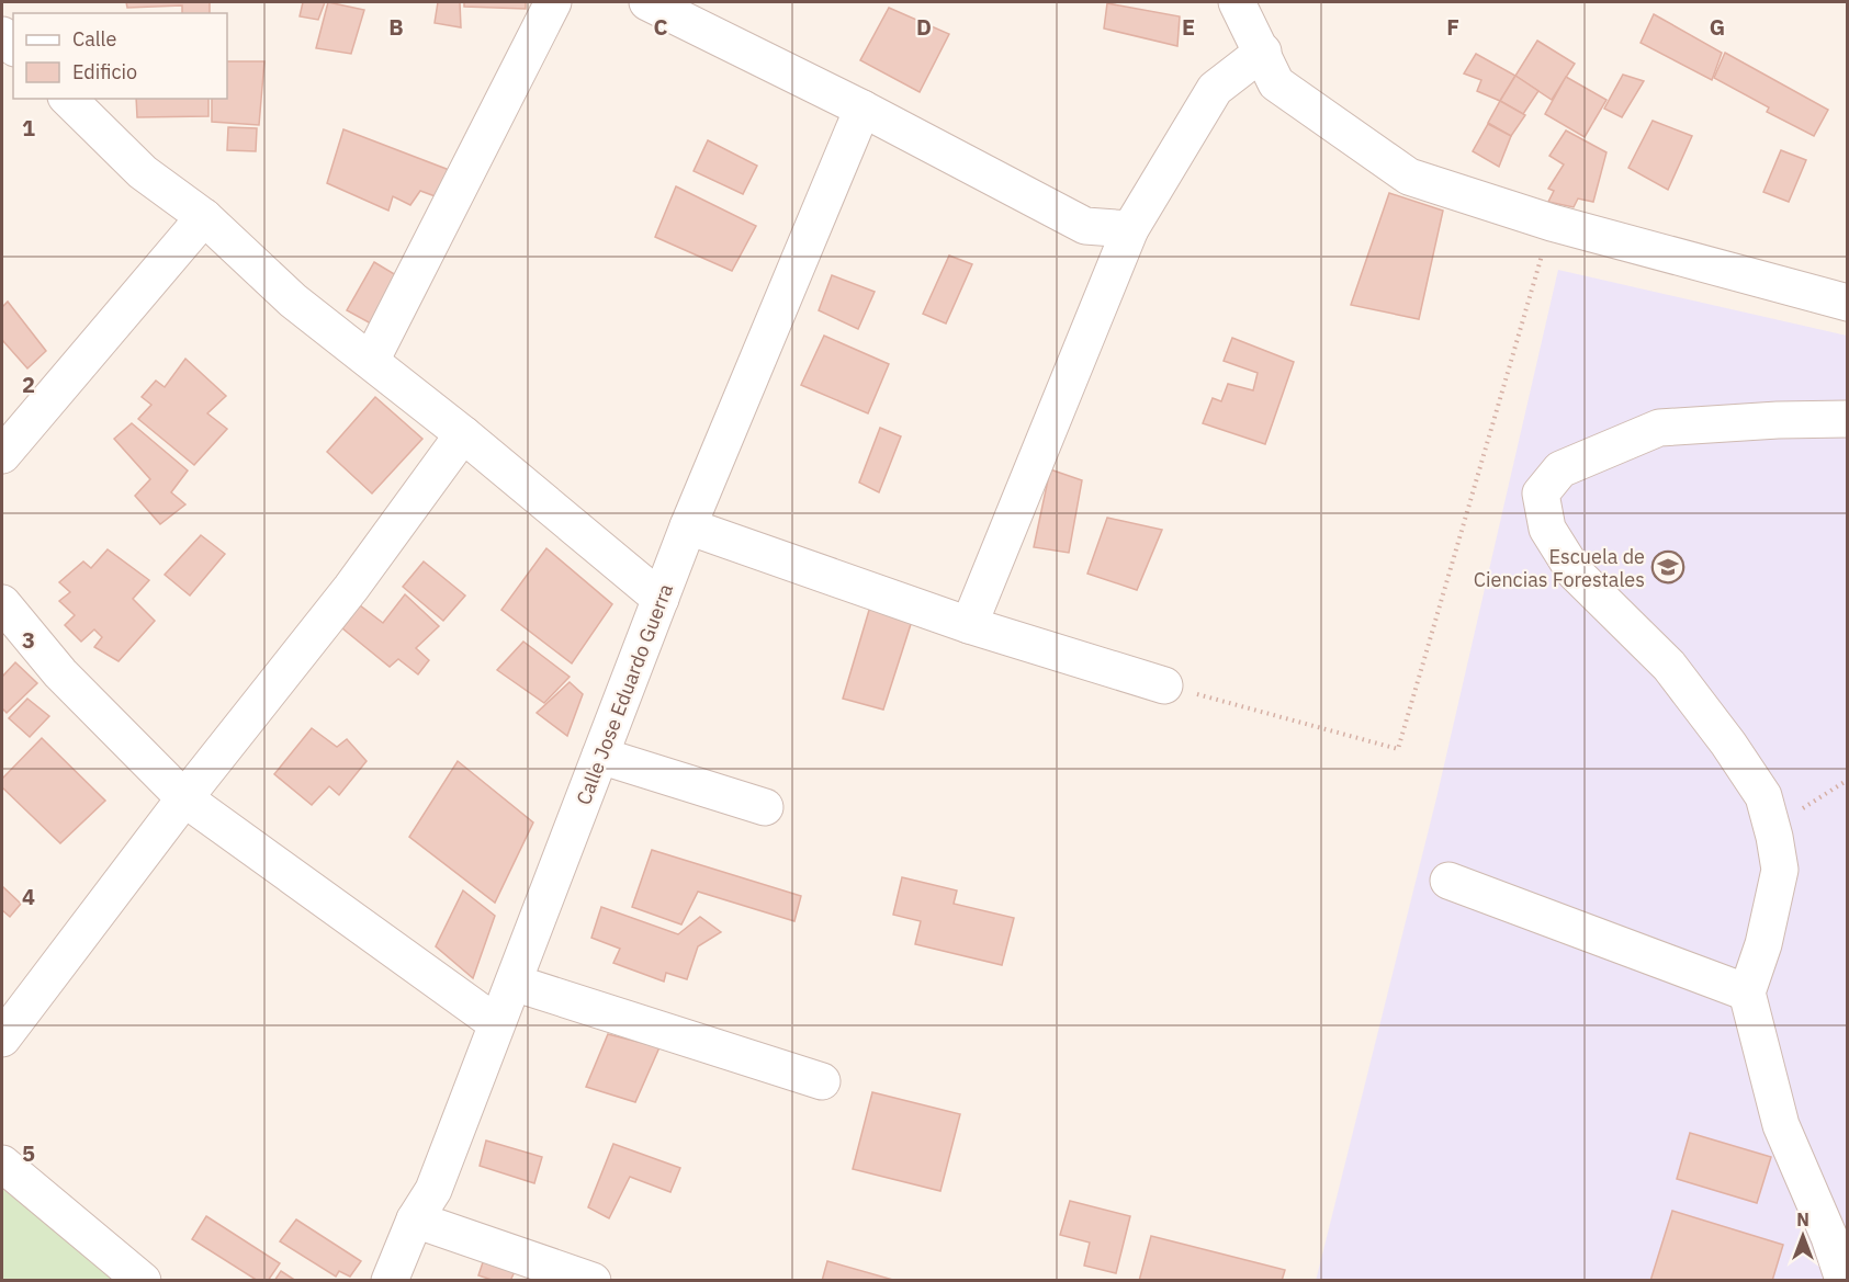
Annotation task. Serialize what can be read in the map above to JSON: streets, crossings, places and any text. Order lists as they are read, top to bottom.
{
  "streets": {
    "street": ["Calle Jose Eduardo Guerra"]
  },
  "places": {
    "school or university": ["Escuela de Ciencias Forestales"]
  },
  "legend": ["Calle", "Edificio"],
  "north": "top",
  "grid": {
    "columns": [
      "B",
      "C",
      "D",
      "E",
      "F",
      "G"
    ],
    "rows": [
      "1",
      "2",
      "3",
      "4",
      "5"
    ]
  }
}
